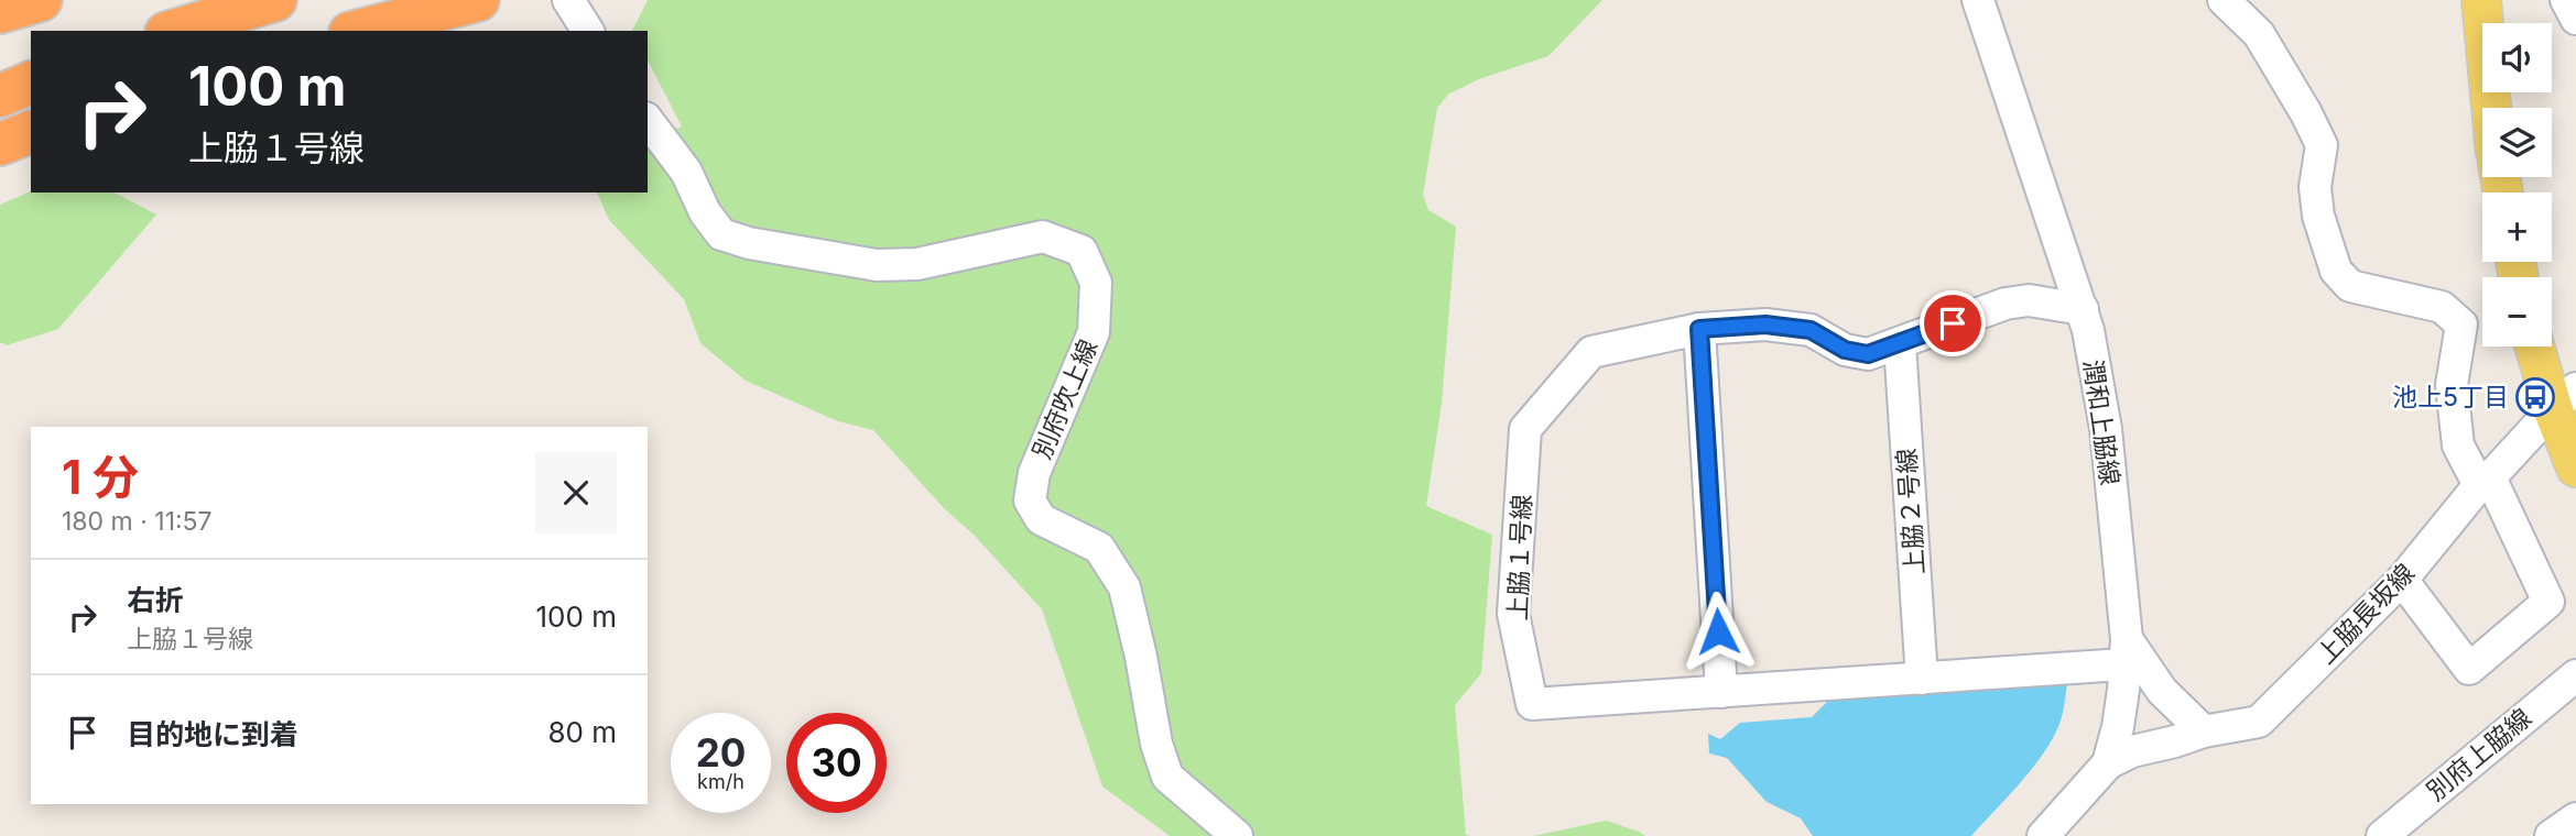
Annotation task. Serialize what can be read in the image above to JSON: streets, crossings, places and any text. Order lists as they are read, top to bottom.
{
  "streets": {
    "street": [
      "別府吹上線",
      "潤和上脇線",
      "上脇２号線",
      "上脇１号線",
      "上脇長坂線",
      "別府上脇線"
    ]
  },
  "crossings": [
    ["潤和上脇線", "上脇１号線"],
    ["潤和上脇線", "上脇長坂線"],
    ["上脇２号線", "上脇１号線"]
  ],
  "places": {
    "bus stop": ["池上5丁目"]
  },
  "page": {
    "map_buttons": ["+", "−"],
    "turn": ["100 m", "上脇１号線"],
    "heading": ["1 分", "180 m · 11:57"],
    "list": [
      {
        "name": "右折",
        "note": "上脇１号線",
        "value": "100 m"
      },
      {
        "name": "目的地に到着",
        "value": "80 m"
      }
    ],
    "speed": "20 km/h",
    "limit": "30"
  }
}
